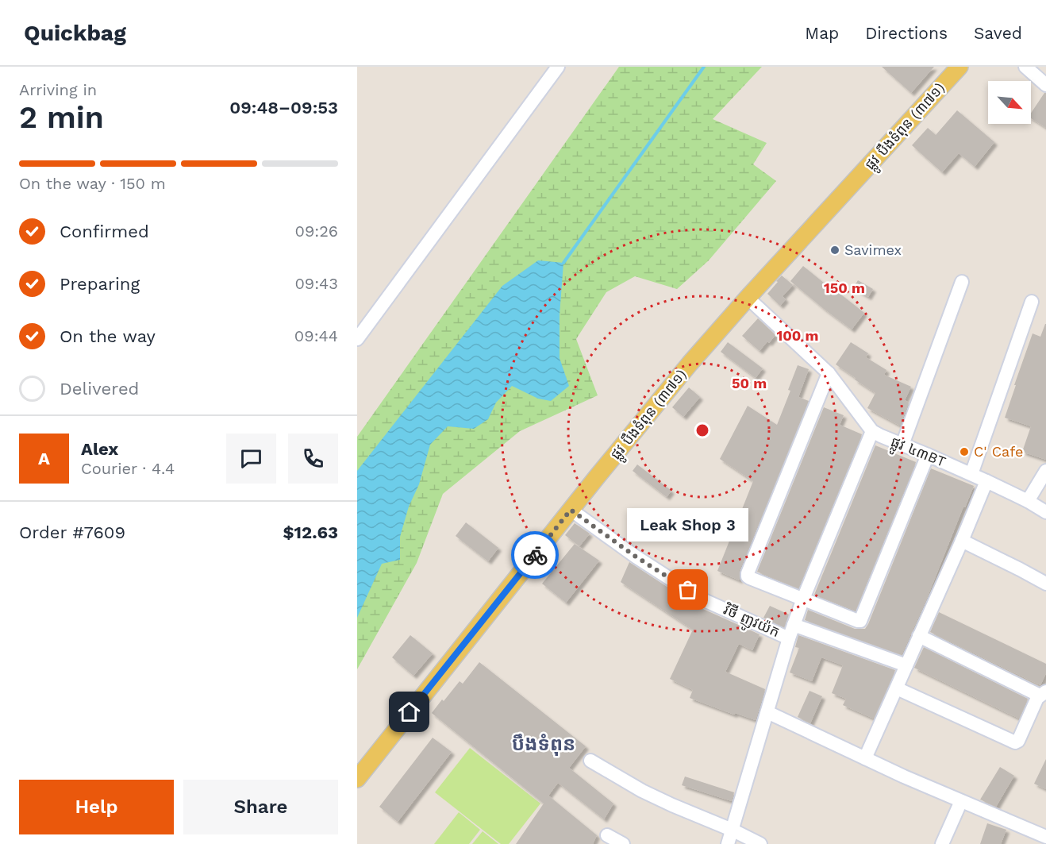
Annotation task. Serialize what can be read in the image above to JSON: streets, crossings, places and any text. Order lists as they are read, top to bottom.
{
  "streets": {
    "main road": ["ផ្លូវ បឹងទំពុន (៣៧១)"],
    "street": ["ផ្លូវ ៤៣BT", "វិថី ញូវយ៉ក"]
  },
  "crossings": [
    ["ផ្លូវ បឹងទំពុន (៣៧១)", "ផ្លូវ ៤៣BT"],
    ["ផ្លូវ បឹងទំពុន (៣៧១)", "វិថី ញូវយ៉ក"],
    ["ផ្លូវ ៤៣BT", "វិថី ញូវយ៉ក"]
  ],
  "districts": ["បឹងទំពុន"],
  "places": ["Savimex", "C' Cafe", "Leak Shop 3"],
  "north": "bottom right",
  "page": {
    "header": "Quickbag",
    "nav": ["Map", "Directions", "Saved"],
    "heading": ["2 min", "Arriving in", "09:48–09:53"],
    "panel": [
      "Alex",
      "Courier · 4.4",
      "Order #7609",
      "$12.63"
    ],
    "bar": "On the way · 150 m",
    "list": [
      ["Confirmed", "09:26"],
      ["Preparing", "09:43"],
      ["On the way", "09:44"],
      "Delivered"
    ],
    "round": "A",
    "bubble": "Leak Shop 3",
    "buttons": ["Help", "Share"]
  },
  "rings": ["150 m", "100 m", "50 m"]
}
